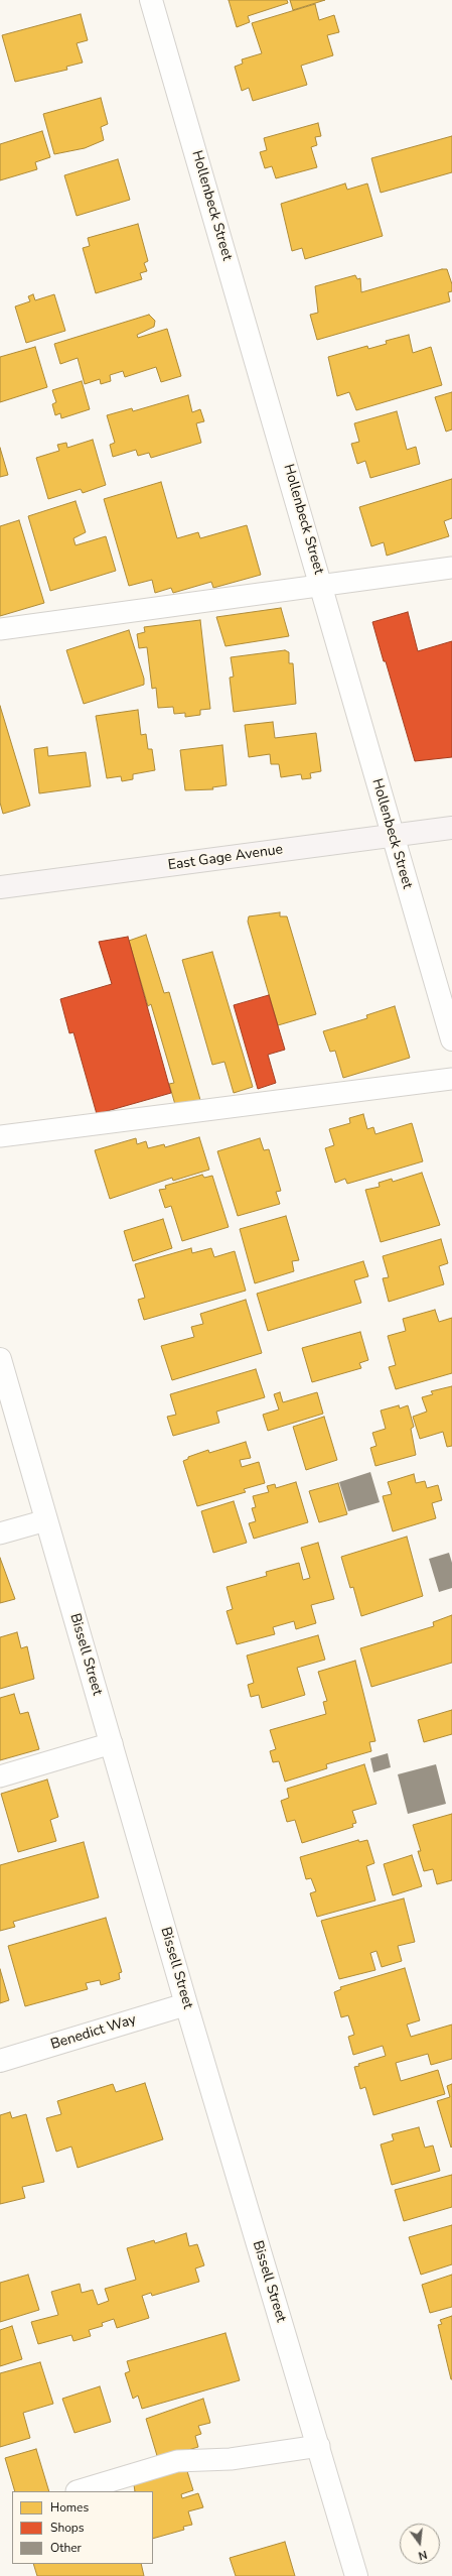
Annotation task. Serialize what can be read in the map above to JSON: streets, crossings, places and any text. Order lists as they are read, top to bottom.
{
  "streets": {
    "main road": ["East Gage Avenue"],
    "street": ["Hollenbeck Street", "Bissell Street", "Benedict Way"]
  },
  "crossings": [
    ["Hollenbeck Street", "East Gage Avenue"],
    ["Bissell Street", "Benedict Way"]
  ],
  "legend": ["Homes", "Shops", "Other"],
  "north": "bottom"
}
